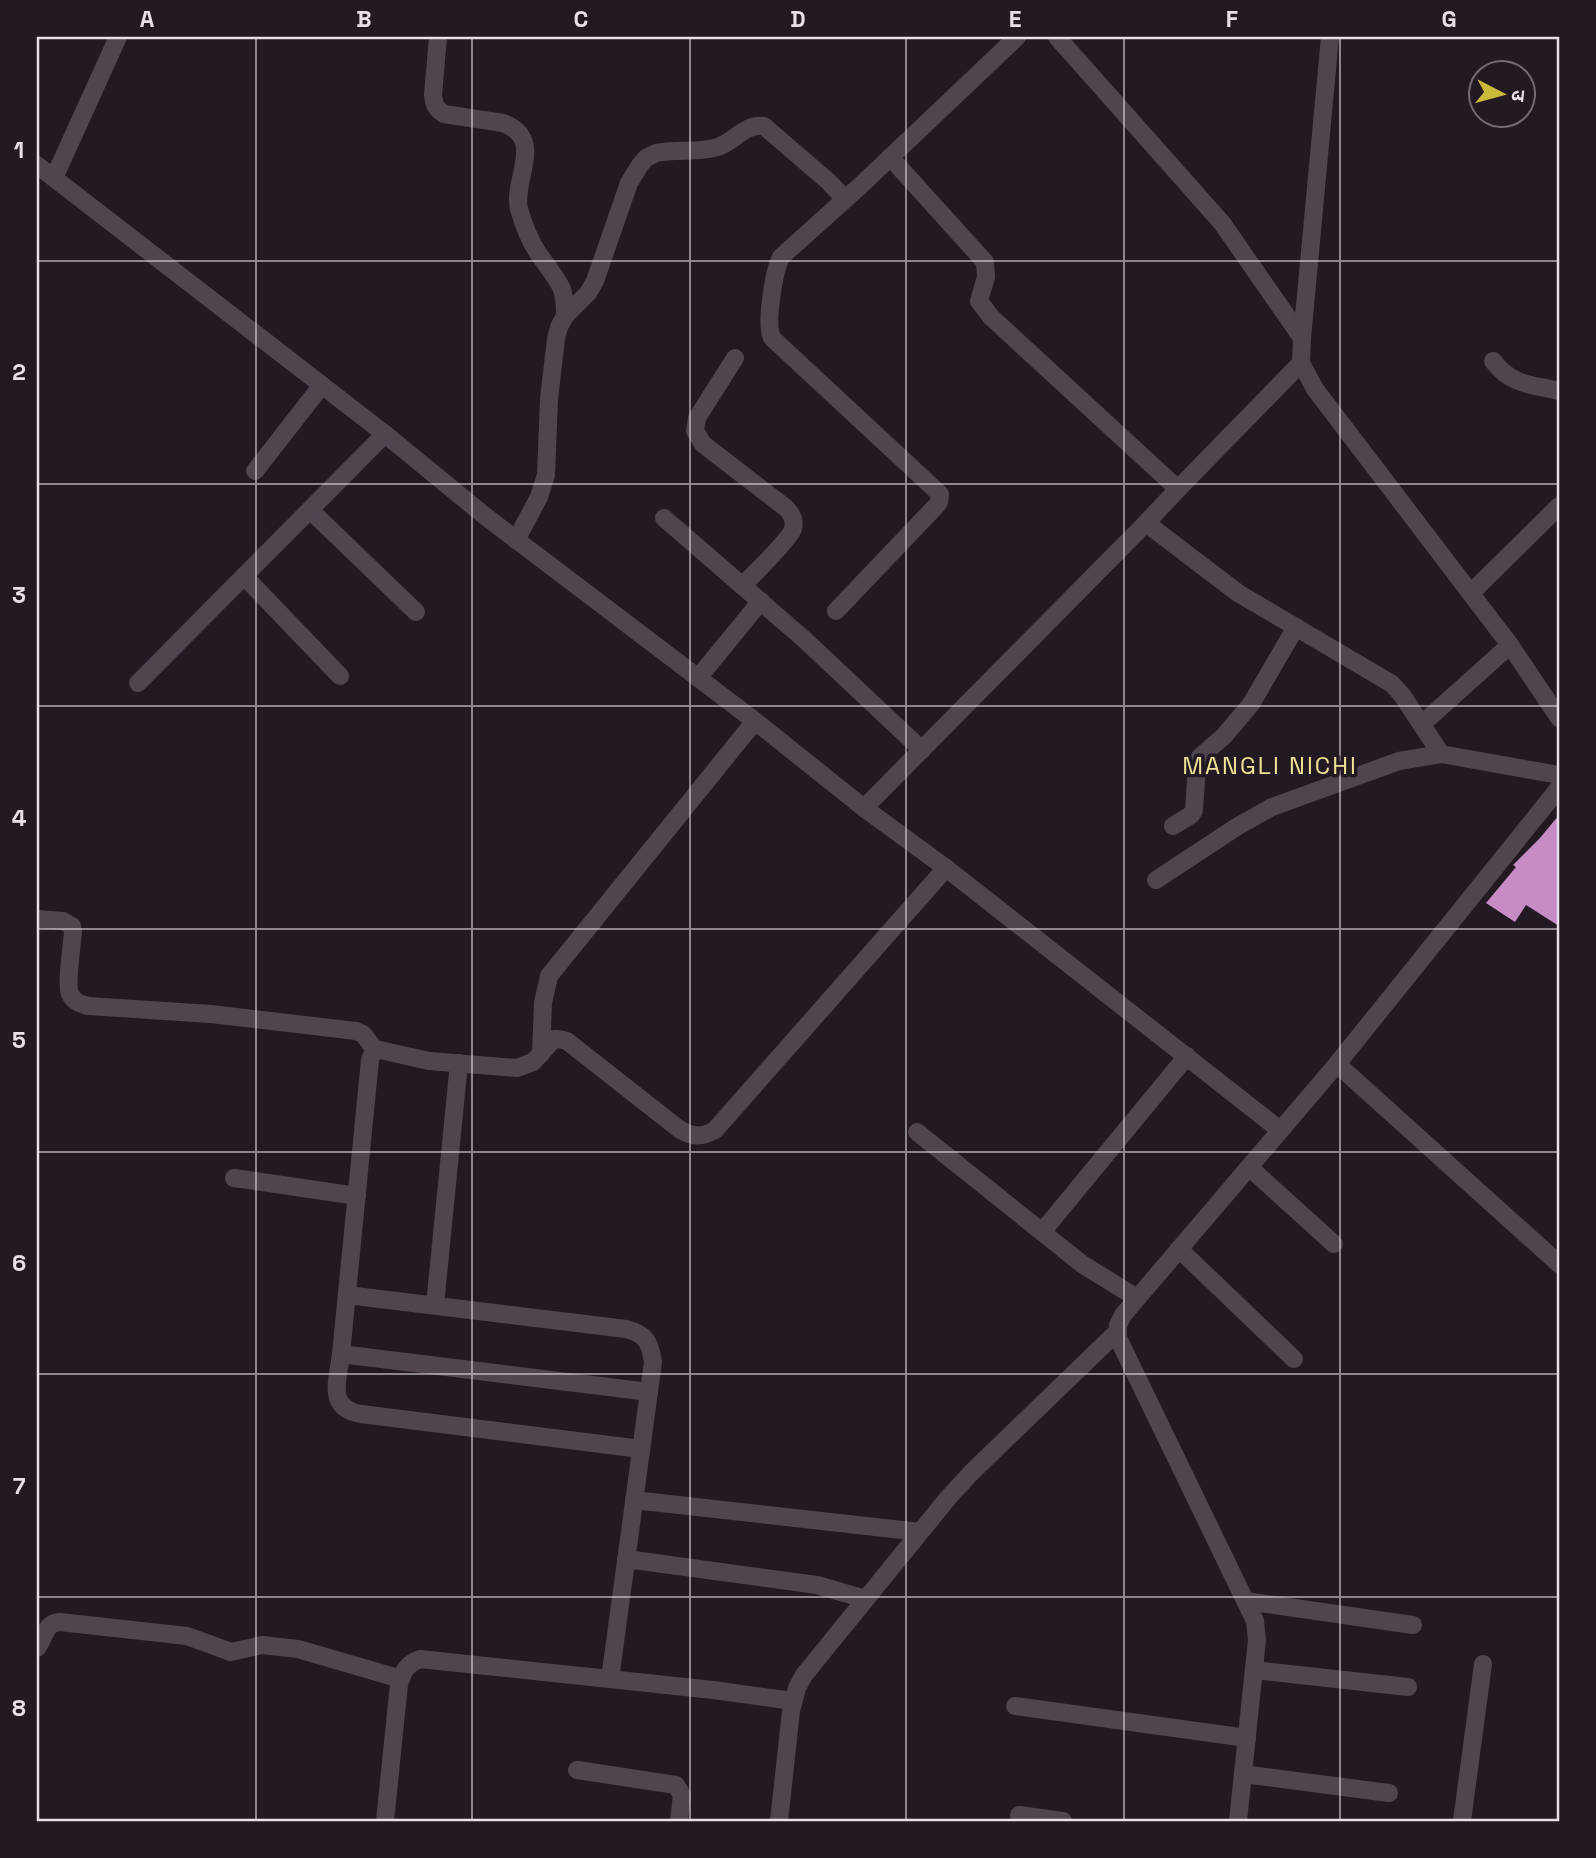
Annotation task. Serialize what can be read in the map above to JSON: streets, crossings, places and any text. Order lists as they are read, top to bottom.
{
  "districts": ["MANGLI NICHI"],
  "north": "right",
  "grid": {
    "columns": [
      "A",
      "B",
      "C",
      "D",
      "E",
      "F",
      "G"
    ],
    "rows": [
      "1",
      "2",
      "3",
      "4",
      "5",
      "6",
      "7",
      "8"
    ]
  }
}
